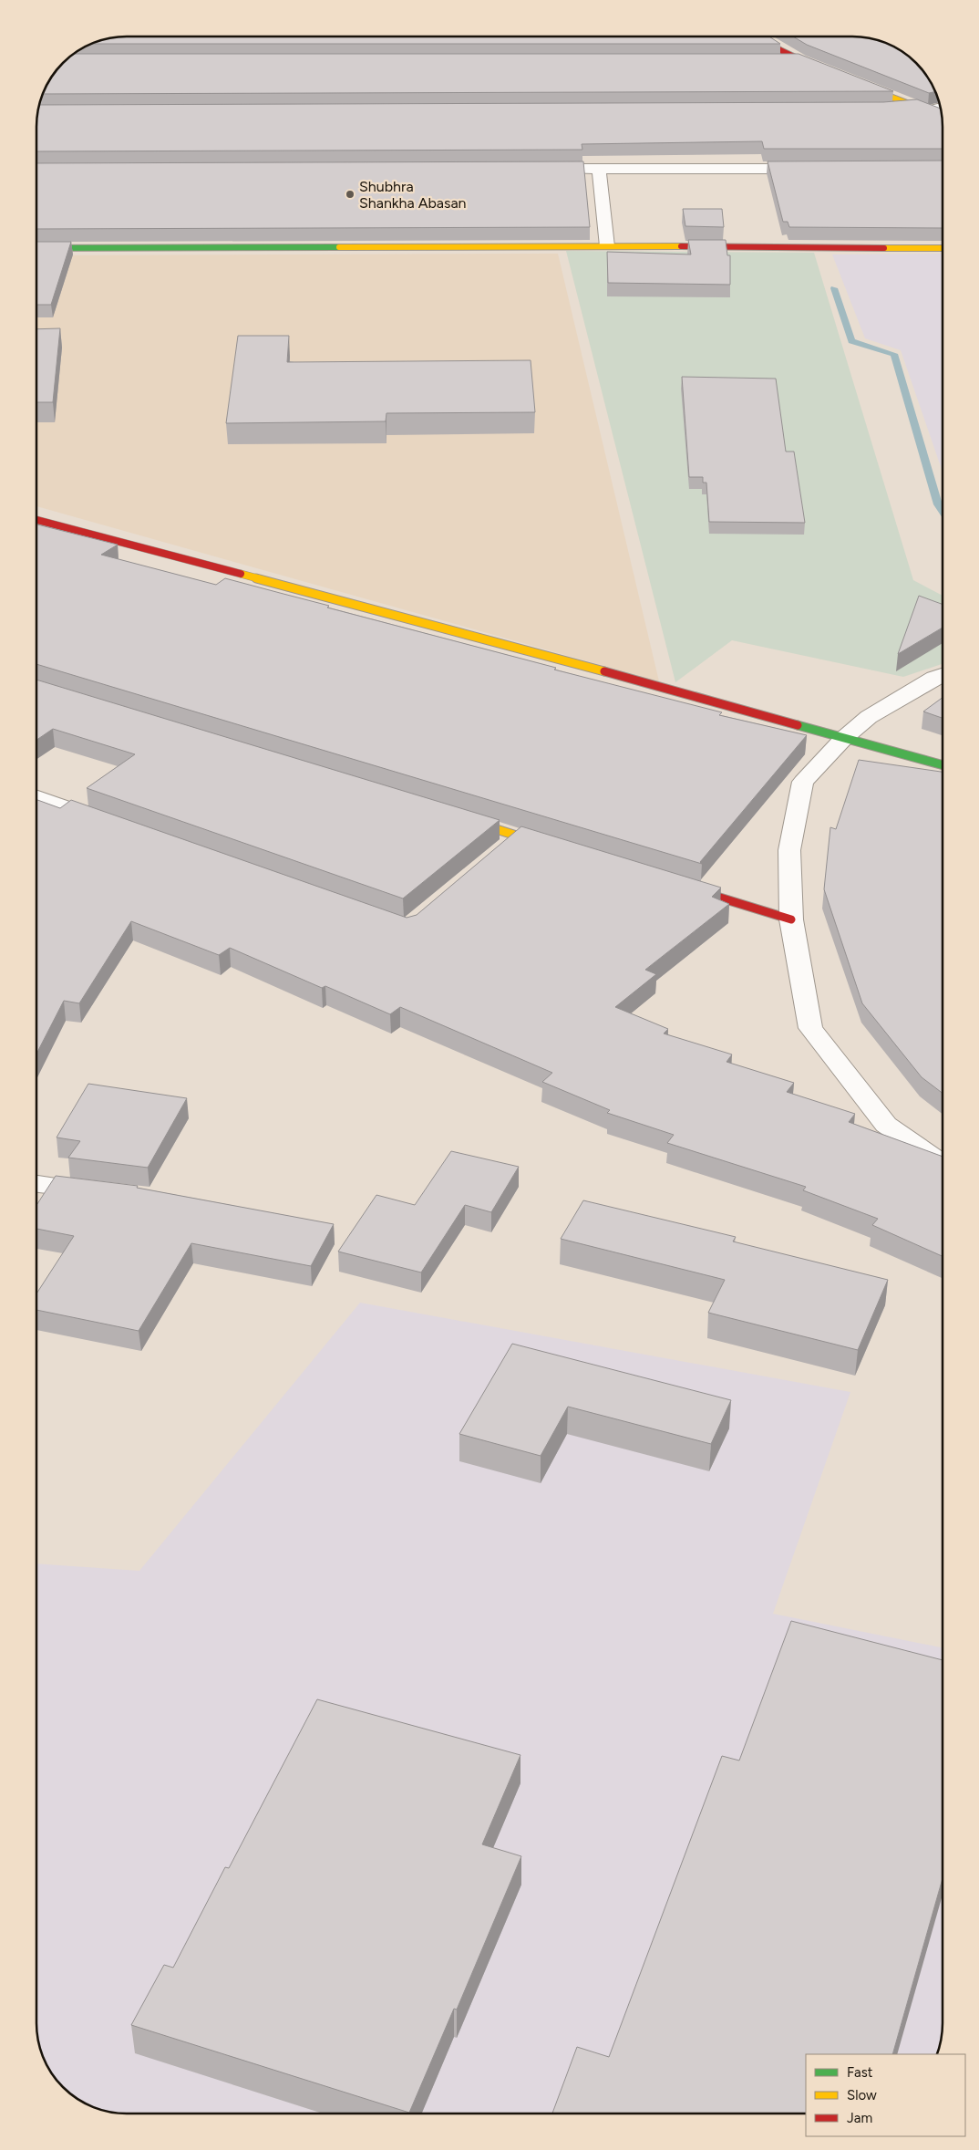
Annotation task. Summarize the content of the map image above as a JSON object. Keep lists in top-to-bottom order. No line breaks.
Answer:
{"places":["Shubhra Shankha Abasan"],"legend":["Fast","Slow","Jam"]}
